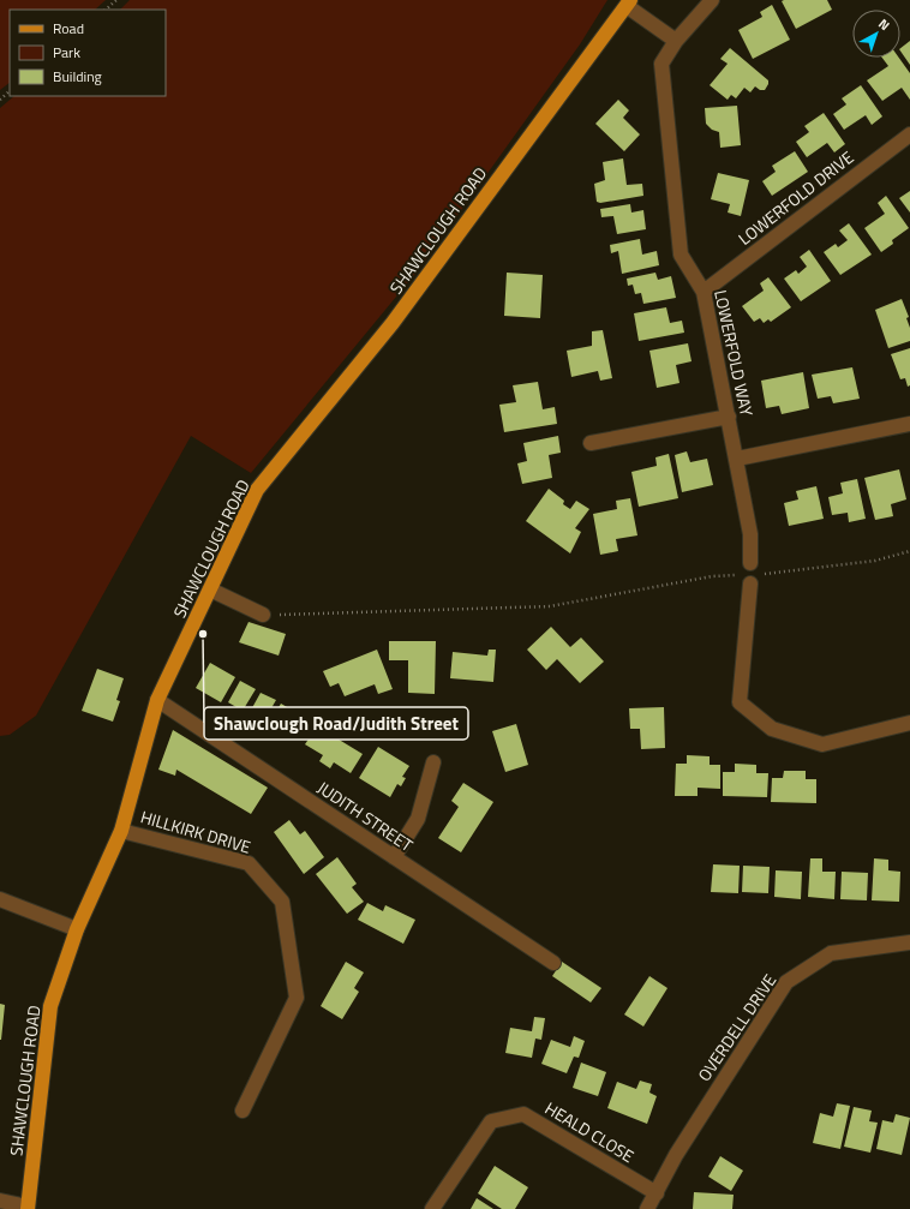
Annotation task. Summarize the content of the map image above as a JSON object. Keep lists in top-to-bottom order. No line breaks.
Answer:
{"streets":{"main road":["SHAWCLOUGH ROAD"],"street":["LOWERFOLD DRIVE","LOWERFOLD WAY","JUDITH STREET","HILLKIRK DRIVE","OVERDELL DRIVE","HEALD CLOSE"]},"crossings":[["LOWERFOLD DRIVE","LOWERFOLD WAY"],["SHAWCLOUGH ROAD","JUDITH STREET"],["SHAWCLOUGH ROAD","HILLKIRK DRIVE"],["OVERDELL DRIVE","HEALD CLOSE"]],"places":["Shawclough Road/Judith Street"],"legend":["Road","Park","Building"],"north":"top right"}
